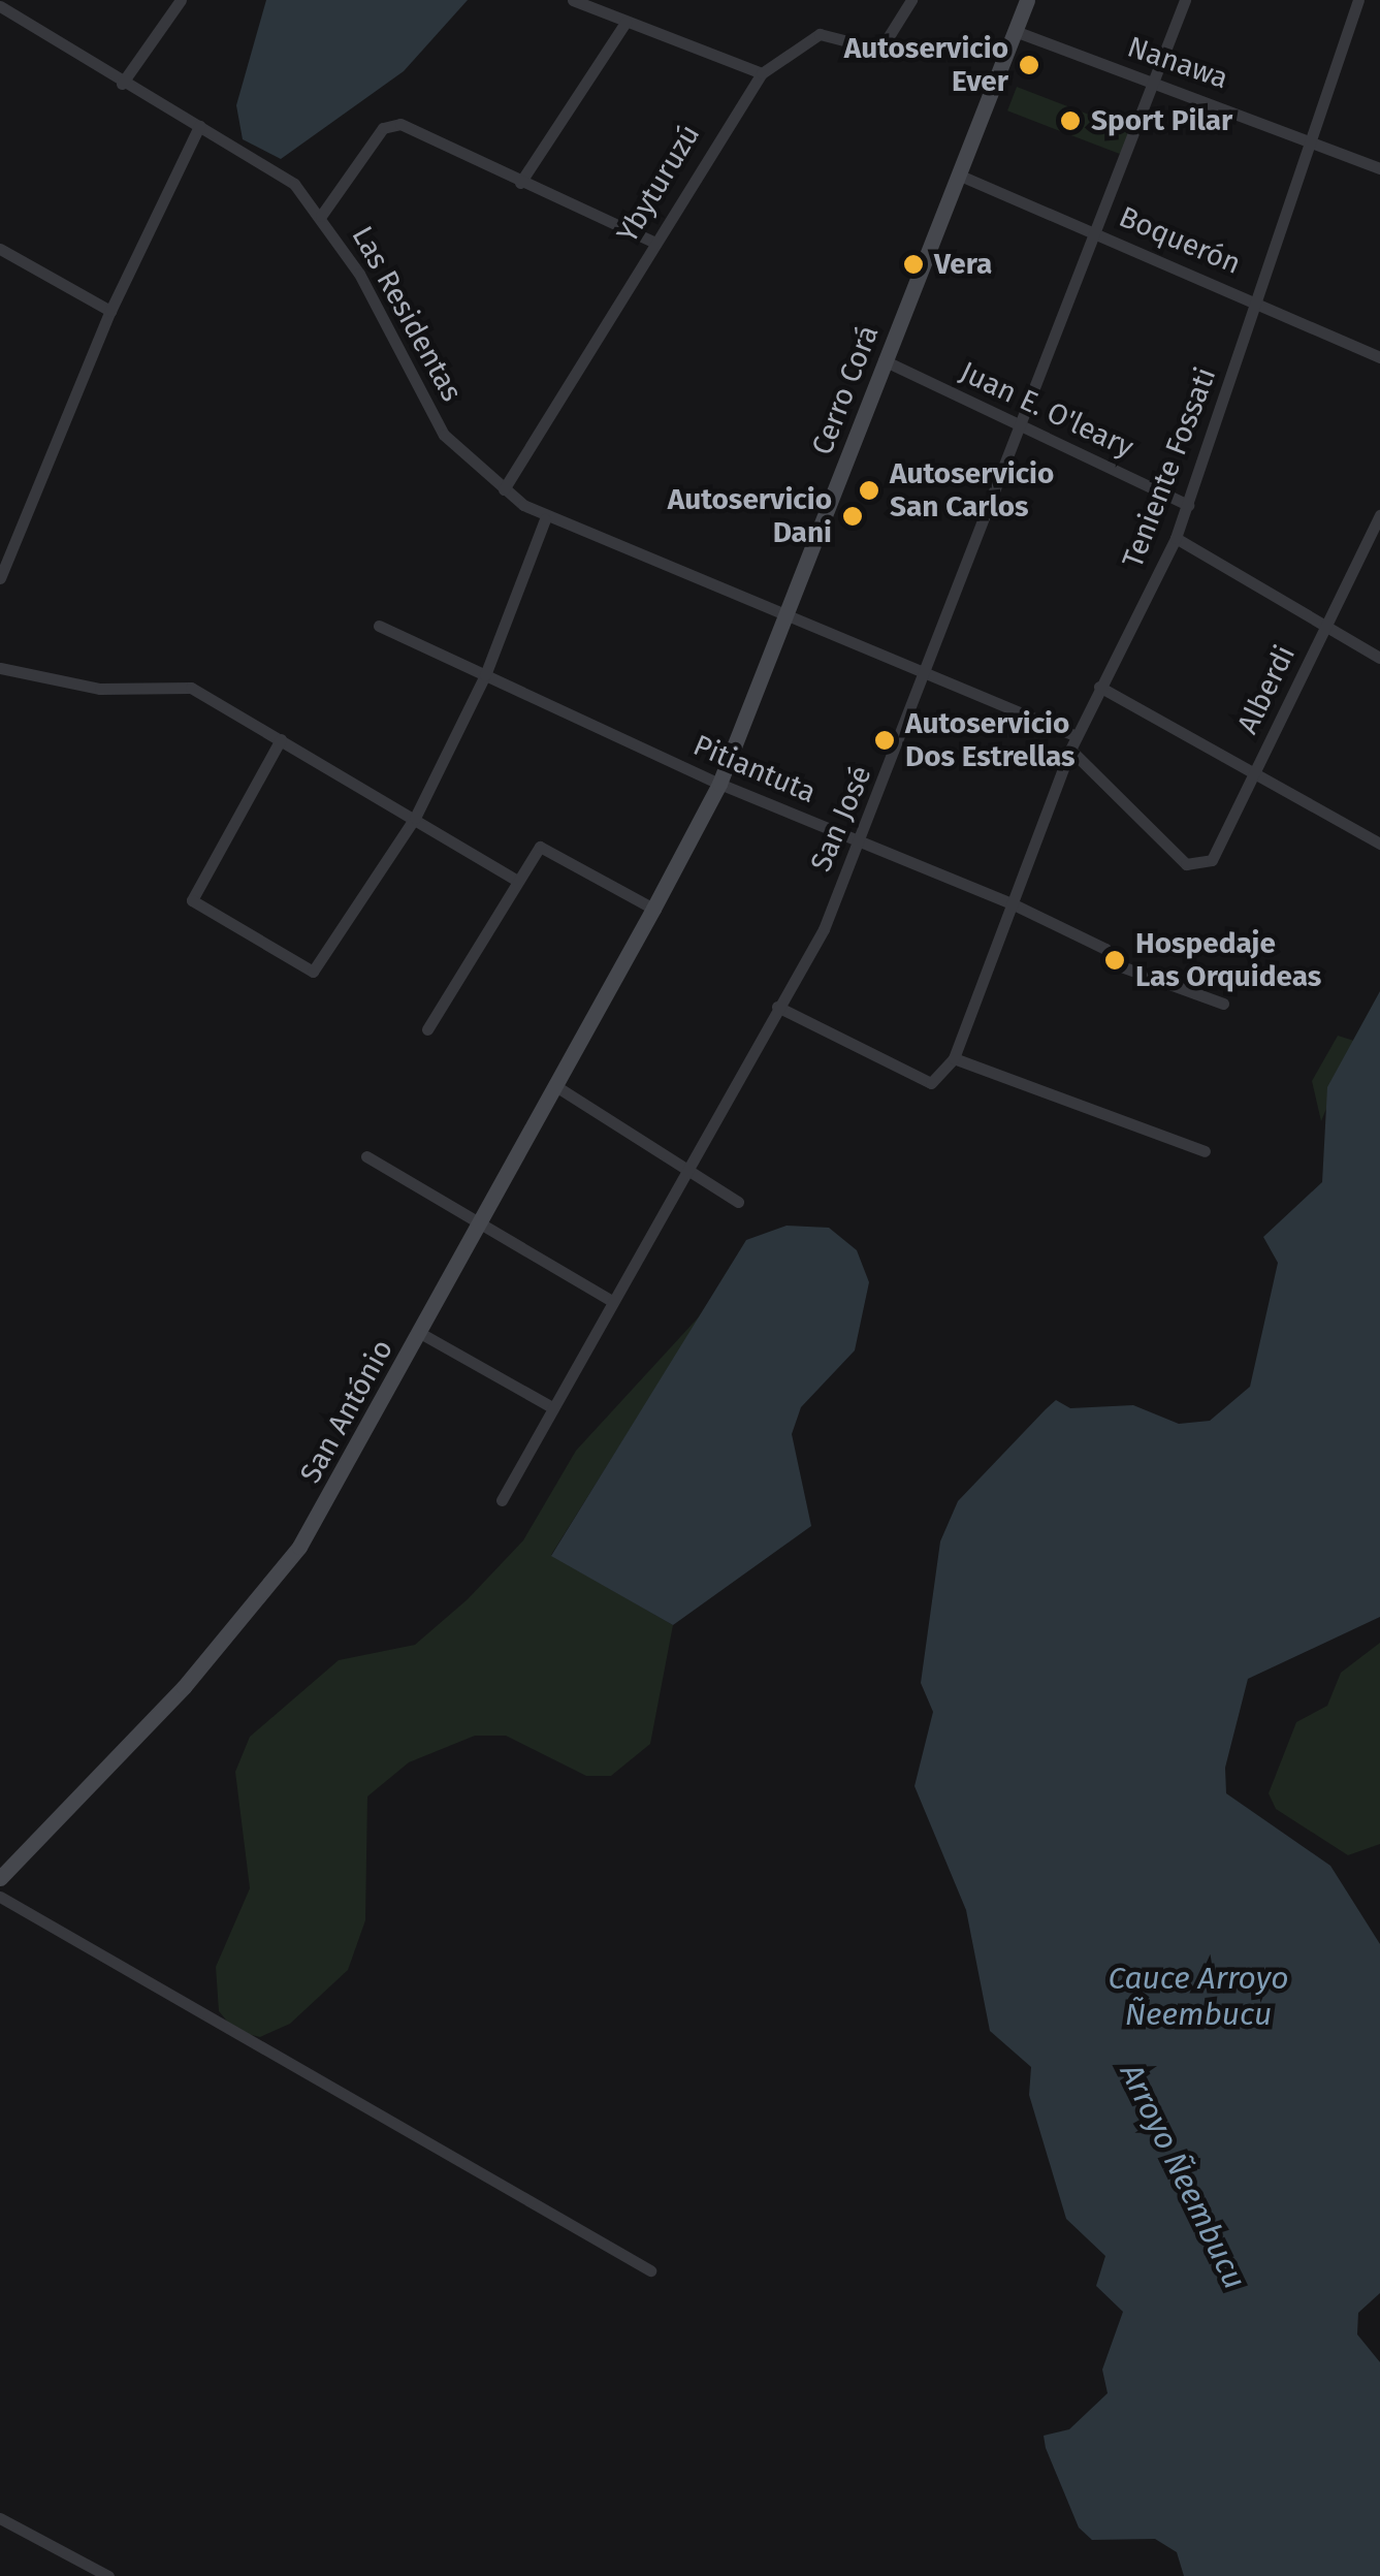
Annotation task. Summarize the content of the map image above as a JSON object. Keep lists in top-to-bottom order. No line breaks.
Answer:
{"streets":{"street":["Nanawa","Ybyturuzú","Boquerón","Las Residentas","Cerro Corá","Juan E. O'leary","Teniente Fossati","Alberdi","Pitiantuta","San José","San António"]},"crossings":[["Nanawa","Cerro Corá"],["Nanawa","Teniente Fossati"],["Nanawa","San José"],["Ybyturuzú","Las Residentas"],["Boquerón","Cerro Corá"],["Boquerón","Teniente Fossati"],["Boquerón","San José"],["Las Residentas","Cerro Corá"],["Las Residentas","Teniente Fossati"],["Las Residentas","Alberdi"],["Las Residentas","San José"],["Cerro Corá","Juan E. O'leary"],["Cerro Corá","Pitiantuta"],["Cerro Corá","San António"],["Juan E. O'leary","Teniente Fossati"],["Juan E. O'leary","San José"],["Teniente Fossati","Alberdi"],["Teniente Fossati","Pitiantuta"],["Pitiantuta","San José"]],"water":["Cauce Arroyo Ñeembucu","Arroyo Ñeembucu"],"places":["Autoservicio Ever","Sport Pilar","Vera","Autoservicio San Carlos","Autoservicio Dani","Autoservicio Dos Estrellas","Hospedaje Las Orquideas"]}
